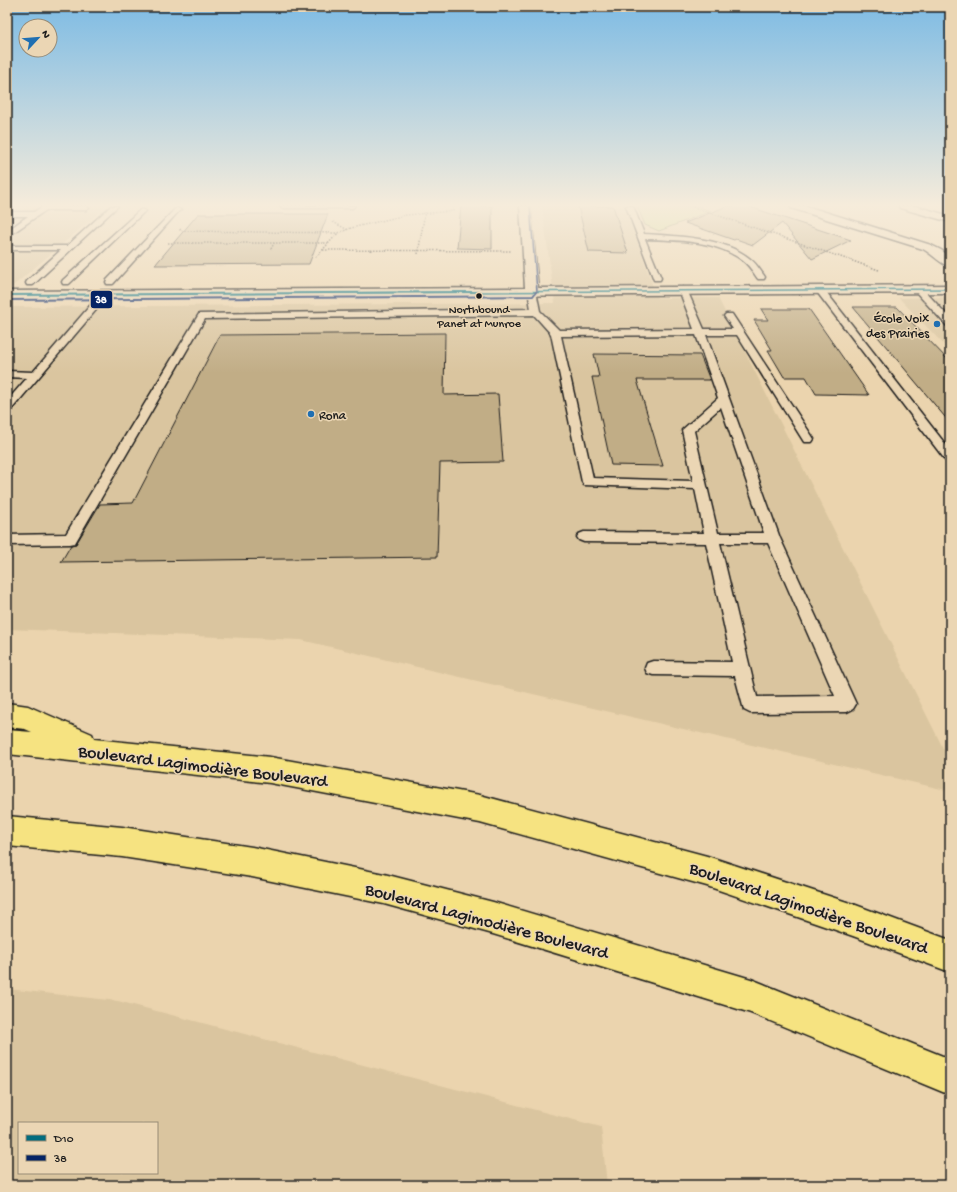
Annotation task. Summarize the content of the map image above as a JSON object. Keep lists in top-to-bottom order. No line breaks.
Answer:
{"streets":{"main road":["Boulevard Lagimodière Boulevard"]},"places":["Northbound Panet at Munroe","École Voix des Prairies","Rona"],"lines":["transit line 38","transit line D10"],"legend":["D10","38"],"north":"top right"}
